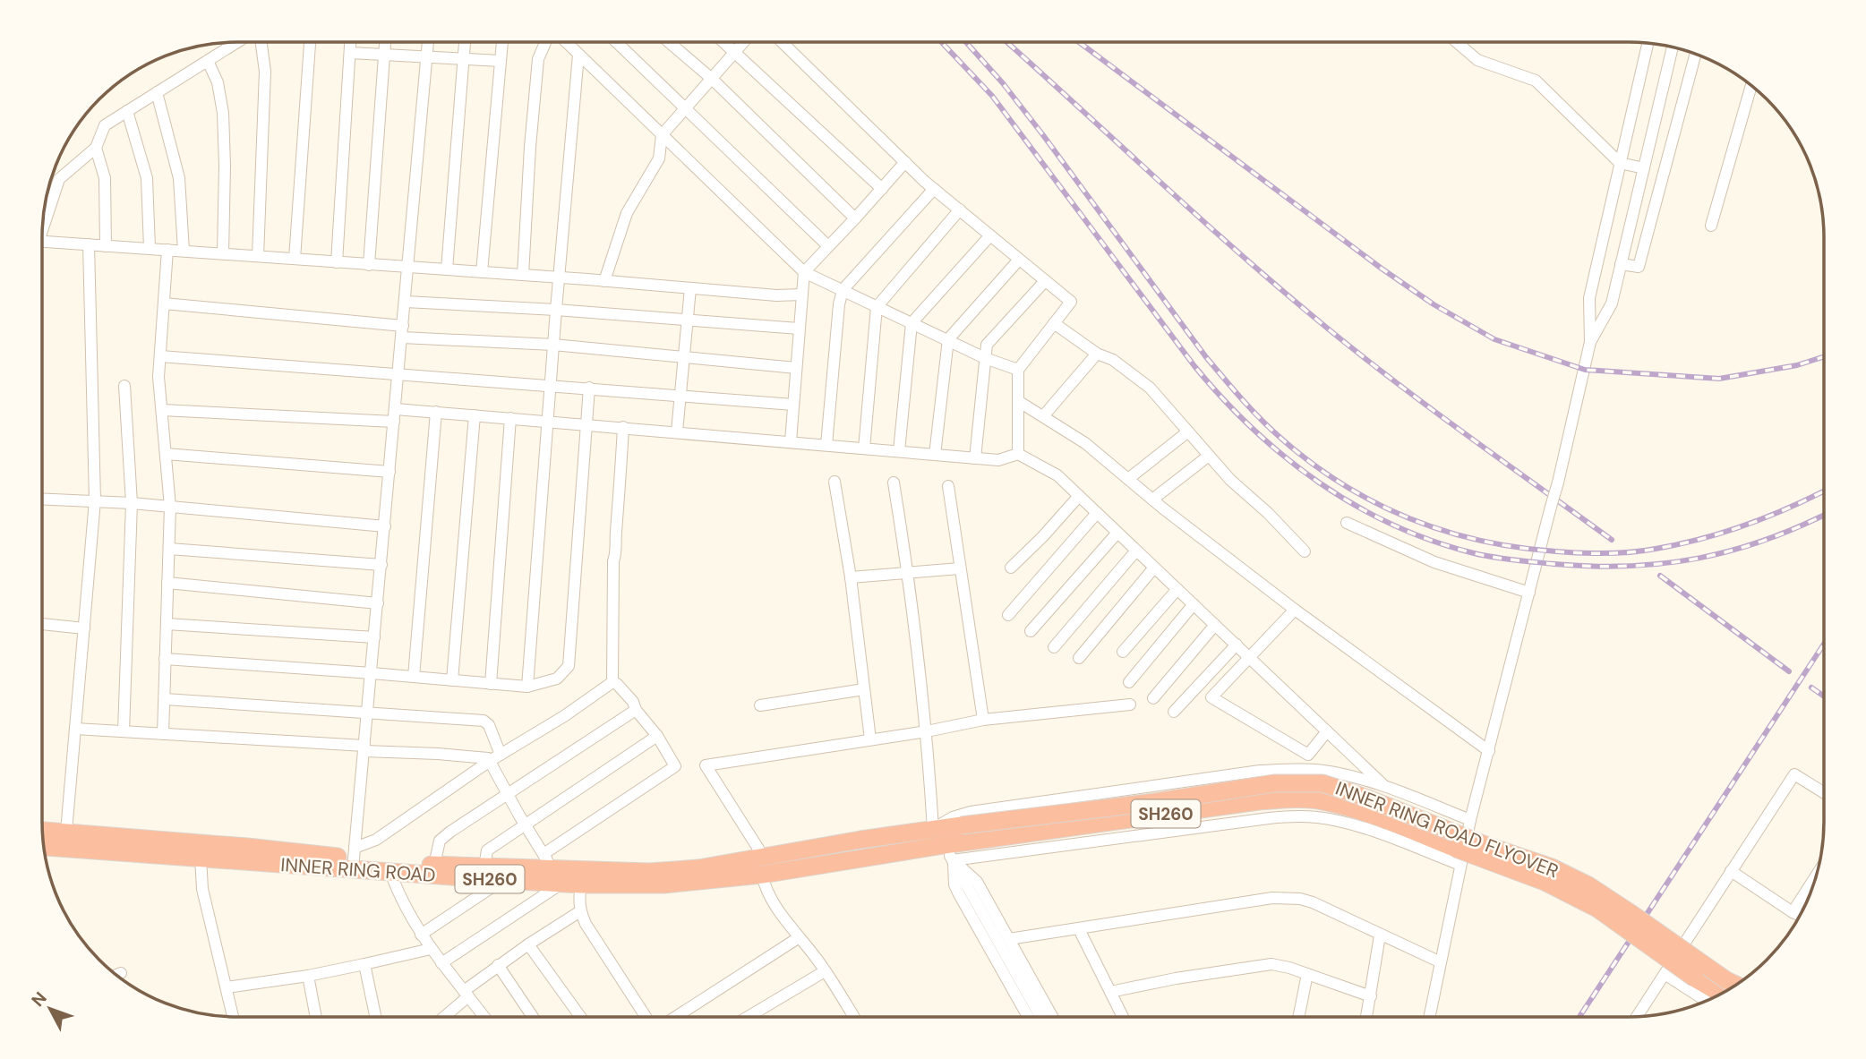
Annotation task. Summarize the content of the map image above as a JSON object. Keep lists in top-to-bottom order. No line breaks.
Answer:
{"streets":{"highway":["SH260","INNER RING ROAD FLYOVER","INNER RING ROAD"]},"crossings":[["INNER RING ROAD FLYOVER","INNER RING ROAD"]],"north":"top left"}
